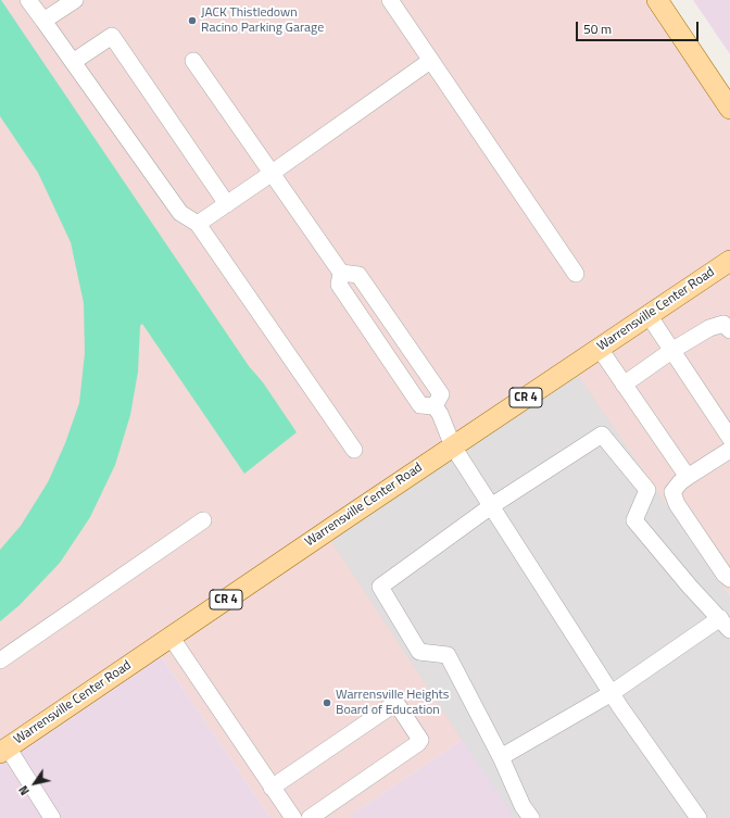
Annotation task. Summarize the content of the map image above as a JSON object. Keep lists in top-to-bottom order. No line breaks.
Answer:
{"streets":{"main road":["Warrensville Center Road","CR 4"]},"places":["JACK Thistledown Racino Parking Garage","Warrensville Heights Board of Education"],"scale_bar":"50 m","north":"bottom left"}
